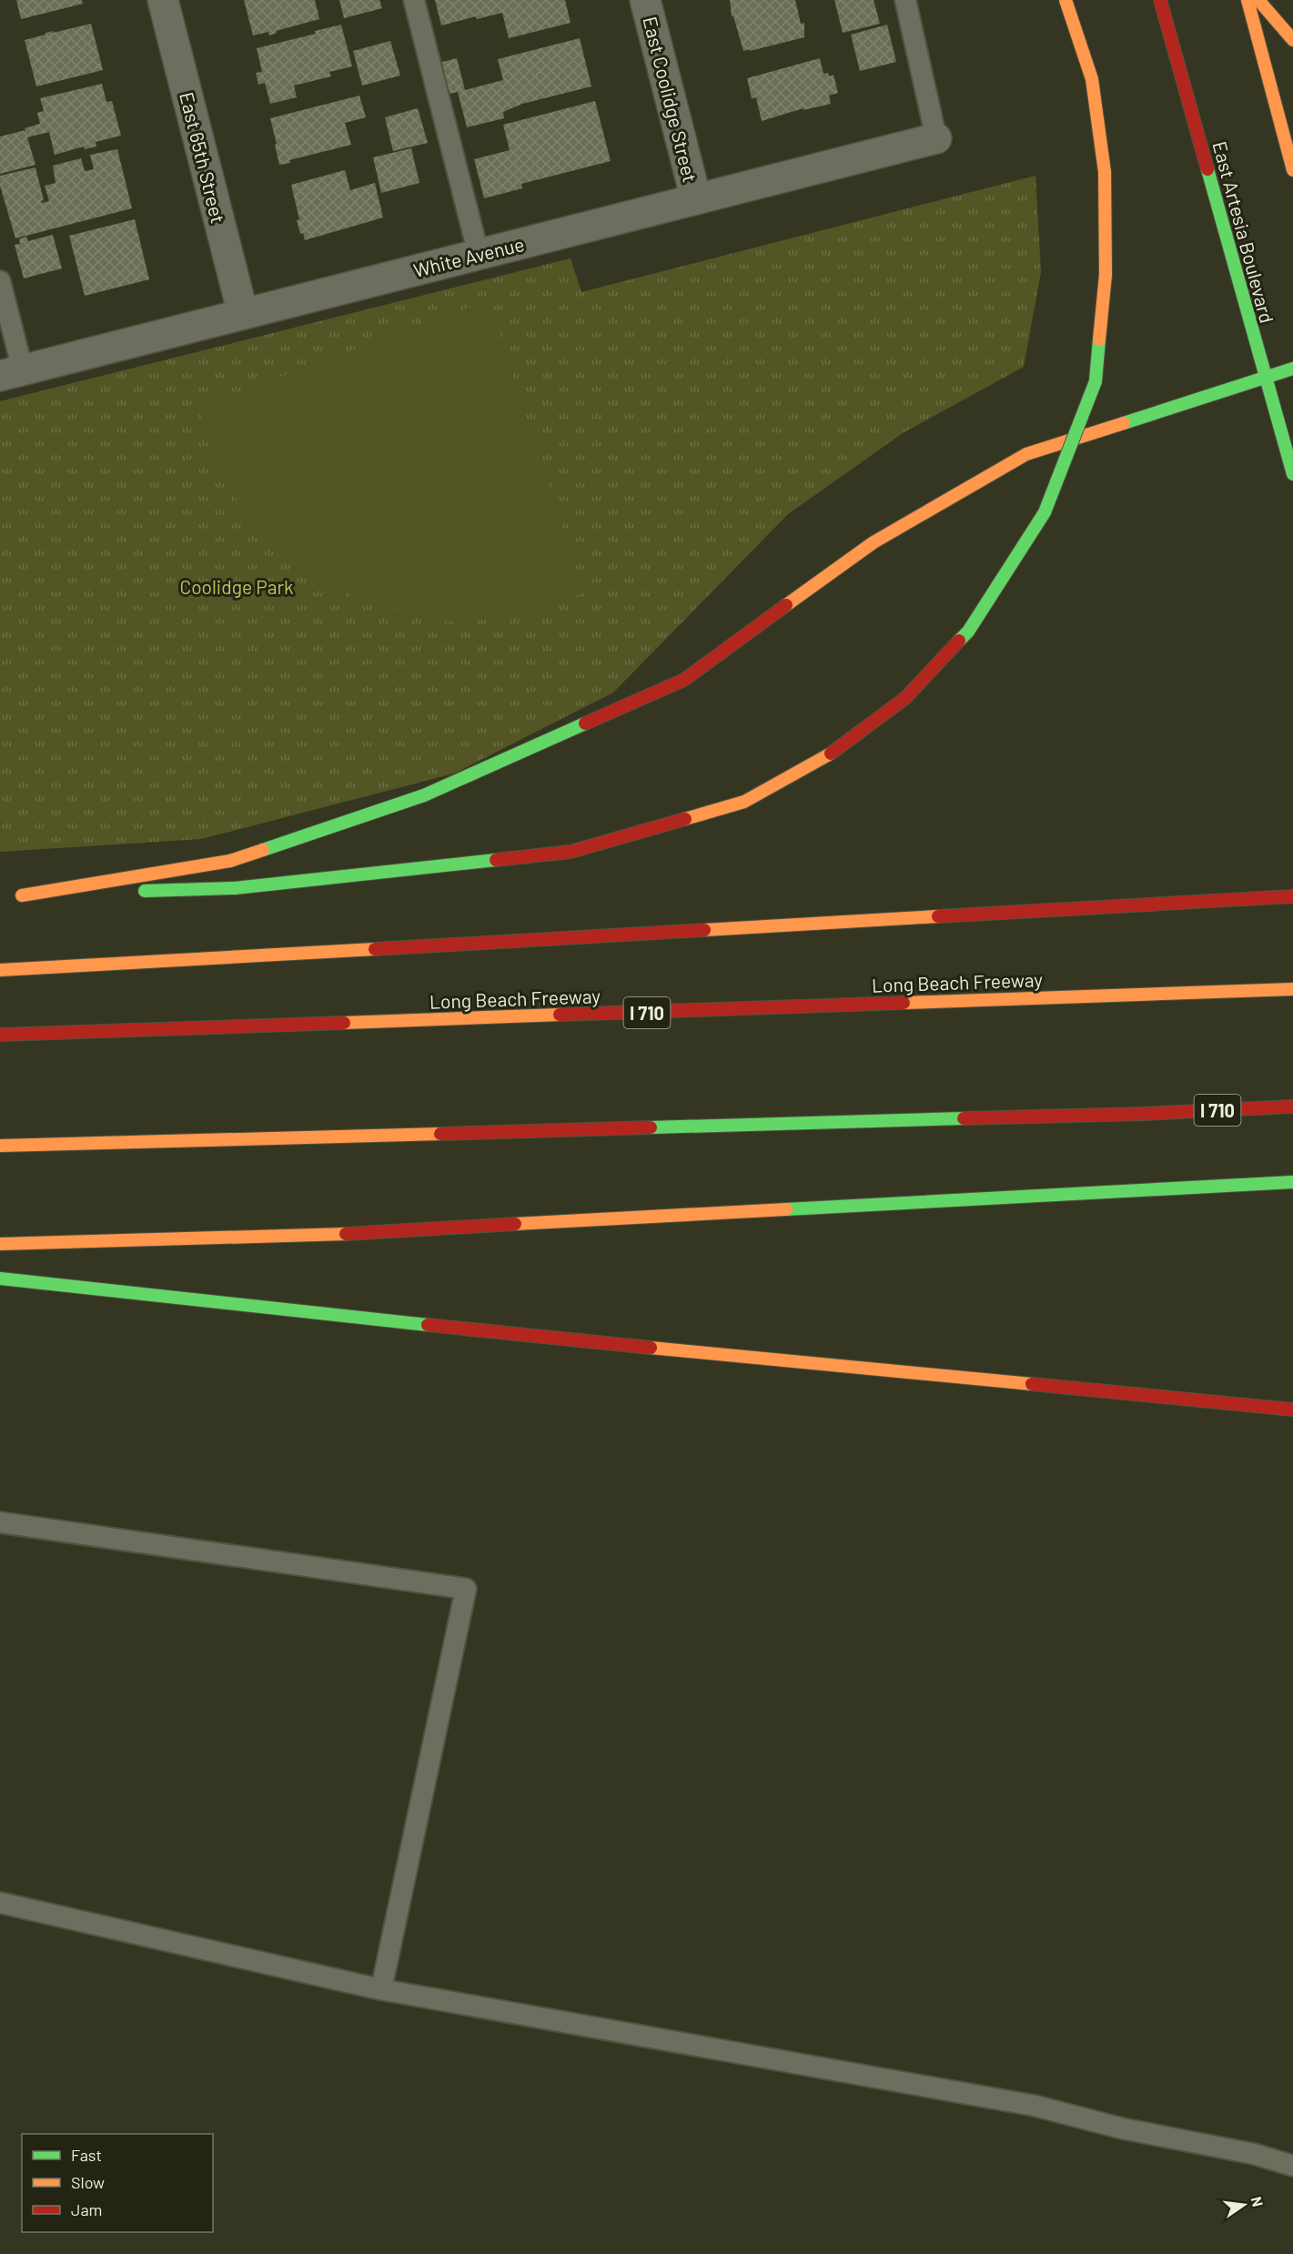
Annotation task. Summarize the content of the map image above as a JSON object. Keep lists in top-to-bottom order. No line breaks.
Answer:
{"streets":{"main road":["East Artesia Boulevard","Long Beach Freeway","I 710"],"street":["East Coolidge Street","East 65th Street","White Avenue"]},"crossings":[["East Coolidge Street","White Avenue"],["East 65th Street","White Avenue"]],"parks":["Coolidge Park"],"legend":["Fast","Slow","Jam"],"north":"right"}
